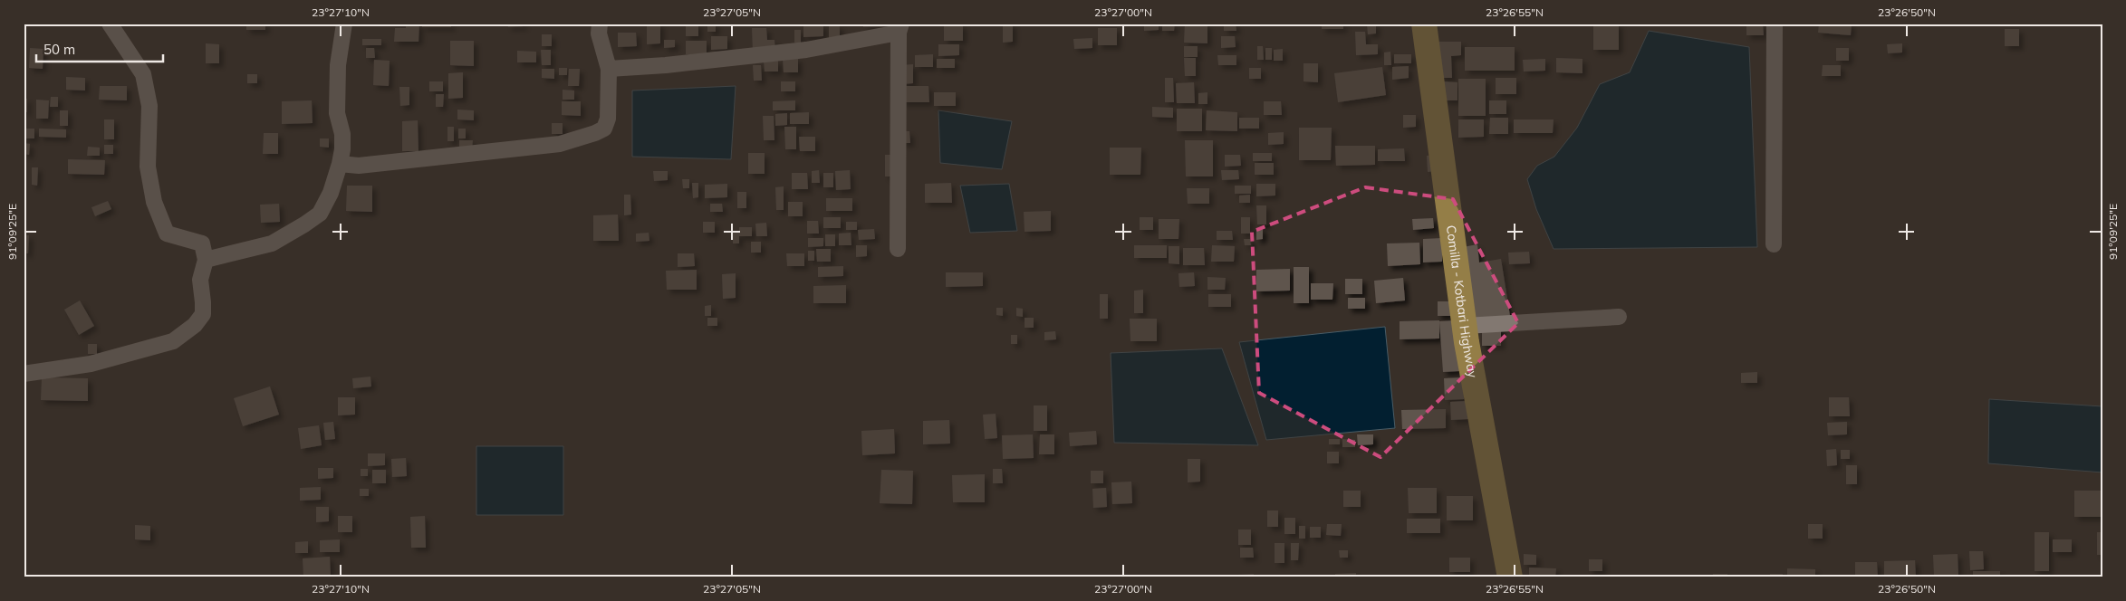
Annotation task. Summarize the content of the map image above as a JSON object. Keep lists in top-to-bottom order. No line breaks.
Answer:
{"streets":{"main road":["Comilla - Kotbari Highway"]},"scale_bar":"50 m","coordinates":["23°27'10\"N","23°27'05\"N","23°27'00\"N","23°26'55\"N","23°26'50\"N","91°09'25\"E"]}
